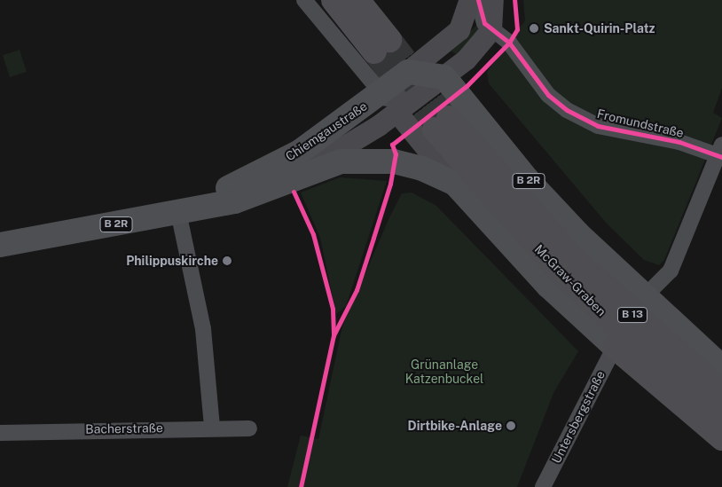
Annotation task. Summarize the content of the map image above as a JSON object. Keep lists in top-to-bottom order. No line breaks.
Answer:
{"streets":{"highway":["B 2R","McGraw-Graben","B 13"],"main road":["Chiemgaustraße"],"street":["Fromundstraße","Untersbergstraße","Bacherstraße"]},"crossings":[["Chiemgaustraße","B 2R"],["B 2R","Untersbergstraße"]],"parks":["Grünanlage Katzenbuckel"],"places":["Sankt-Quirin-Platz","Philippuskirche","Dirtbike-Anlage"]}
